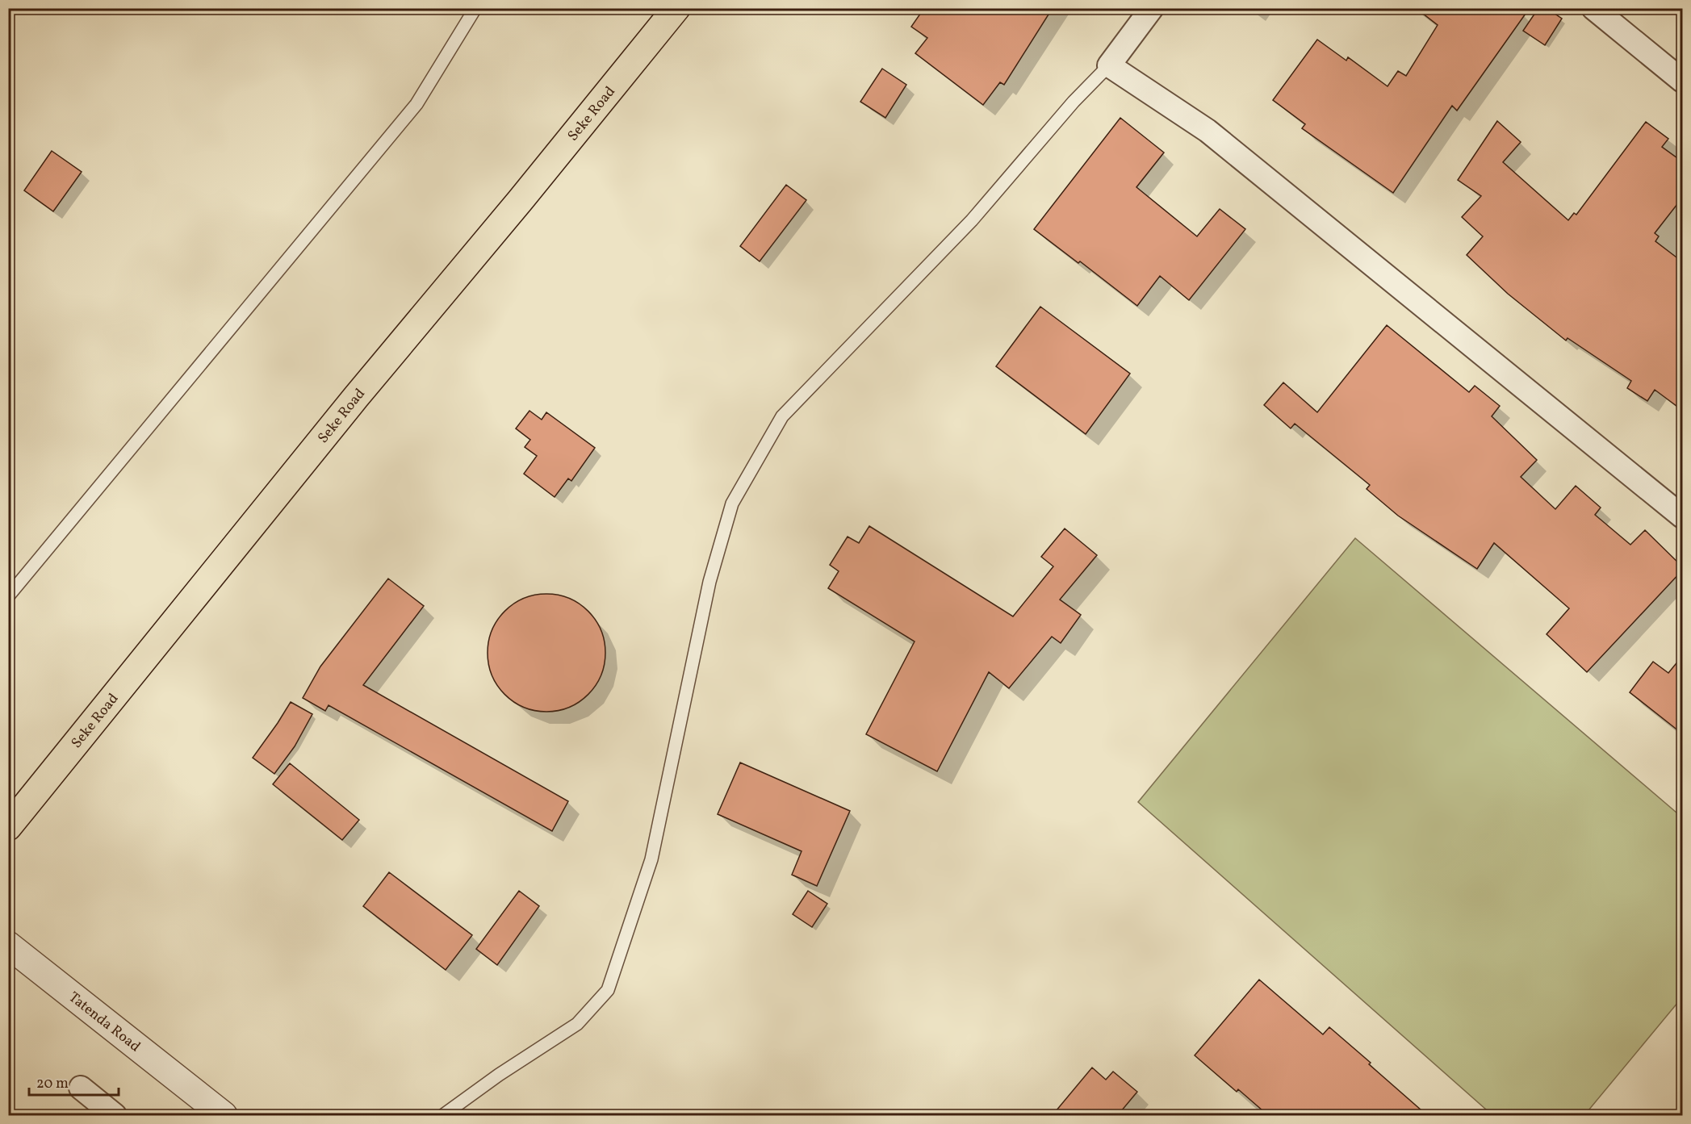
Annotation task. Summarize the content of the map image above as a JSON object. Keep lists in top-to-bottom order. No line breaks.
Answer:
{"streets":{"main road":["Seke Road"],"street":["Tatenda Road"]},"scale_bar":"20 m"}
